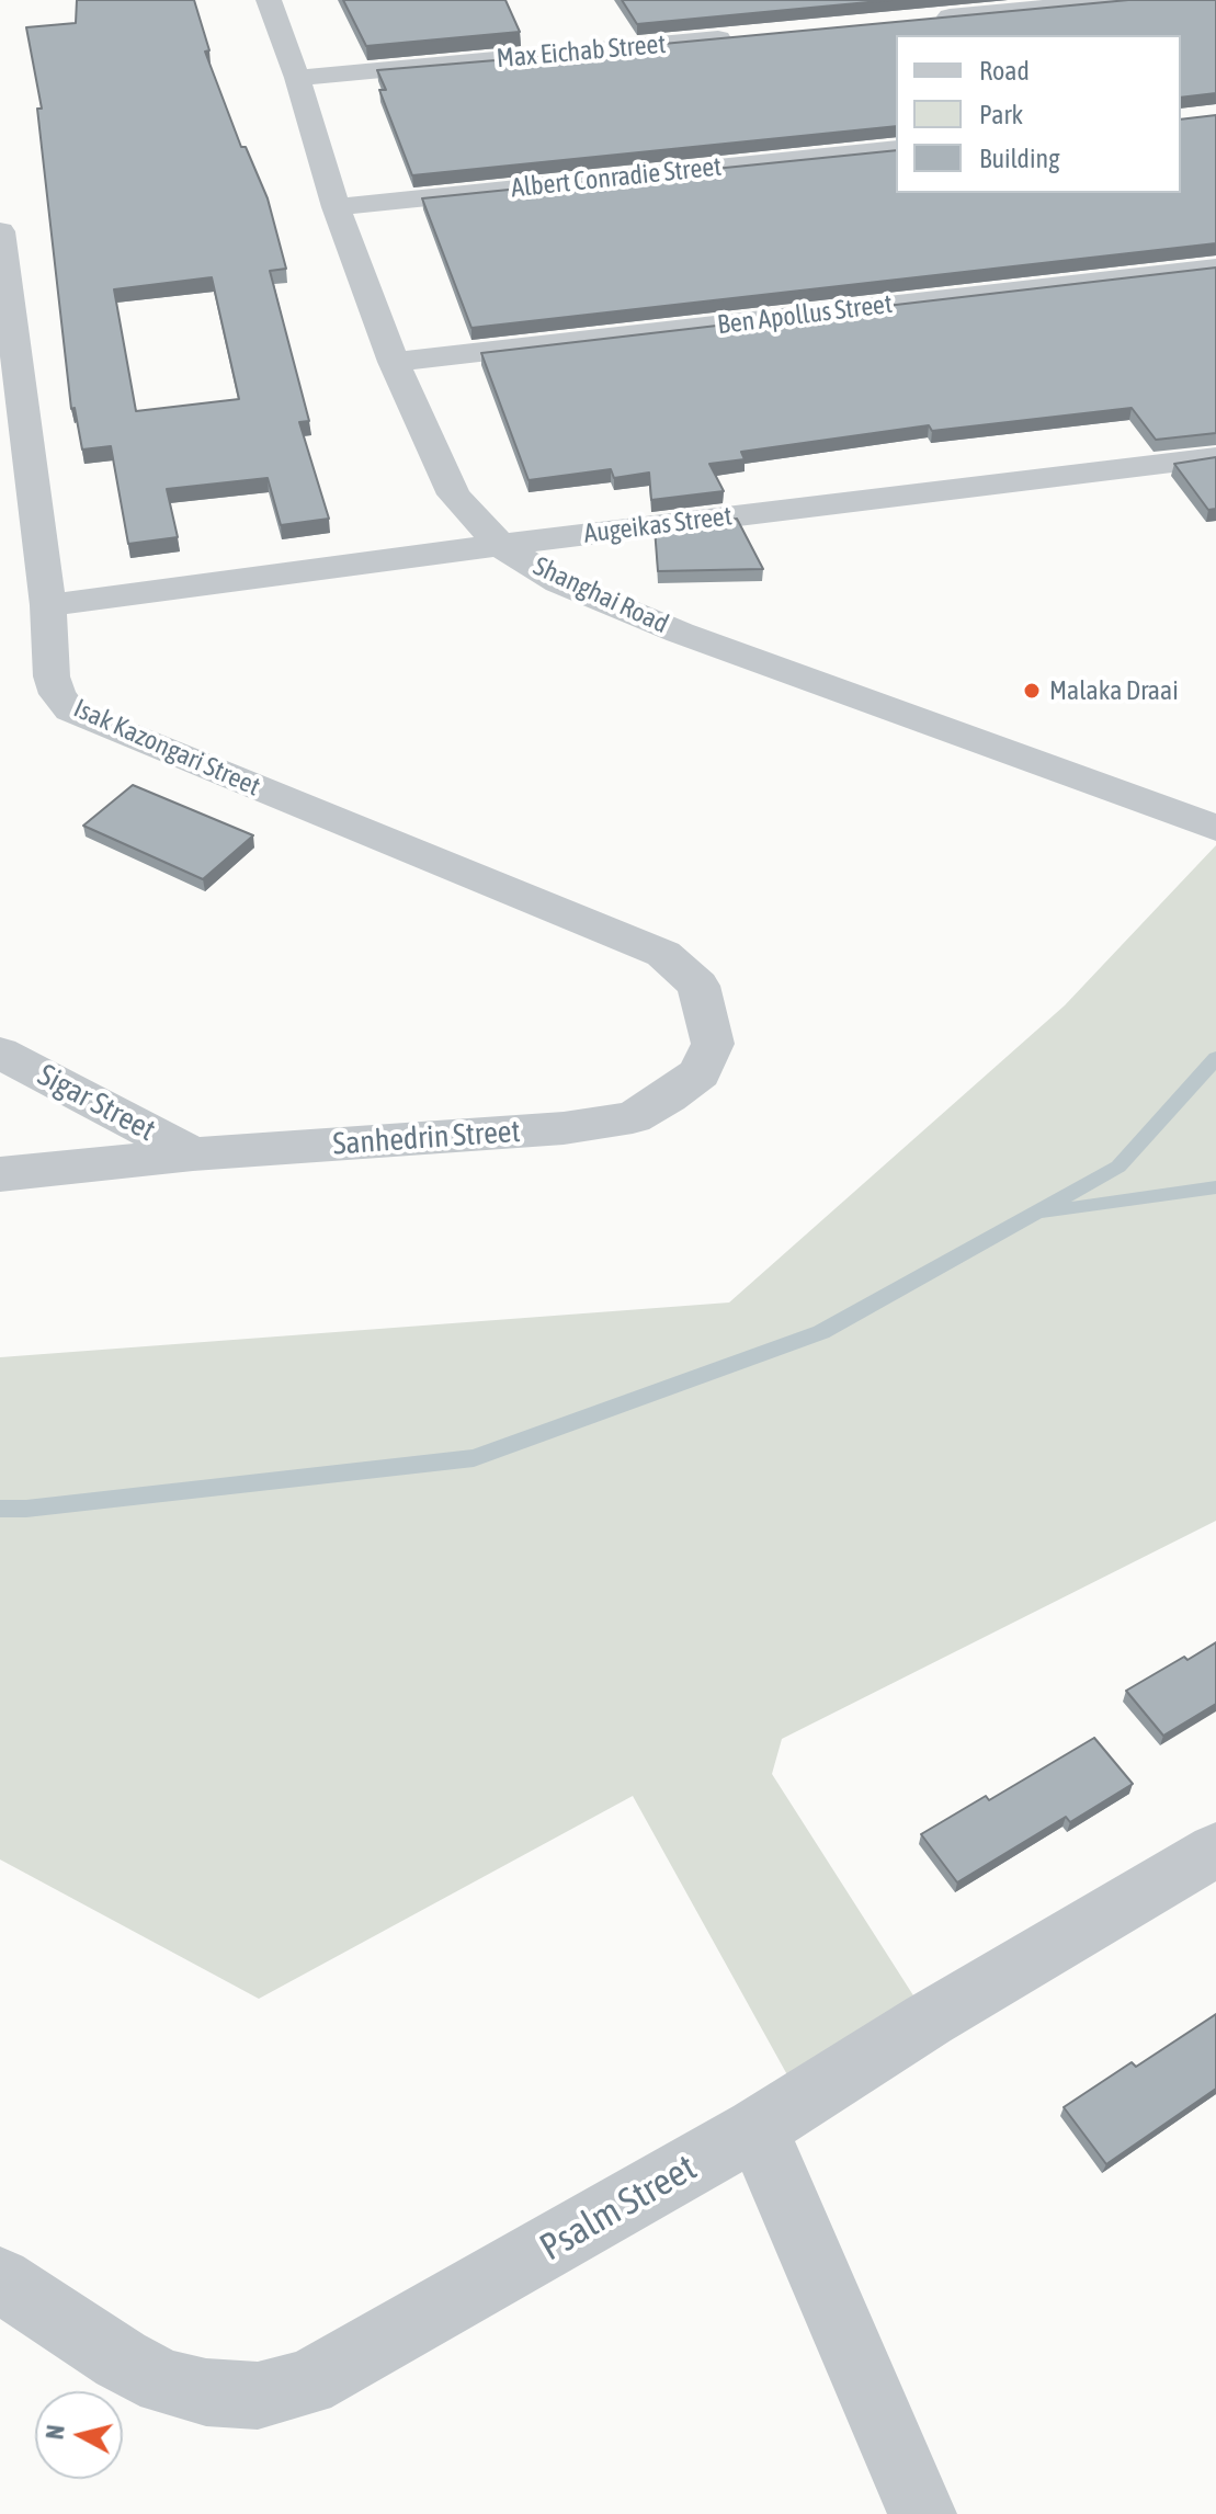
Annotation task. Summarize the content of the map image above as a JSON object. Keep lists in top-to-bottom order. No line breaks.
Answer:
{"streets":{"street":["Max Eichab Street","Albert Conradie Street","Ben Apollus Street","Augeikas Street","Shanghai Road","Isak Kazongari Street","Sigar Street","Sanhedrin Street","Psalm Street"]},"crossings":[["Max Eichab Street","Shanghai Road"],["Albert Conradie Street","Shanghai Road"],["Ben Apollus Street","Shanghai Road"],["Augeikas Street","Shanghai Road"],["Augeikas Street","Isak Kazongari Street"],["Isak Kazongari Street","Sanhedrin Street"],["Sigar Street","Sanhedrin Street"]],"places":["Malaka Draai"],"legend":["Road","Park","Building"],"north":"left"}
